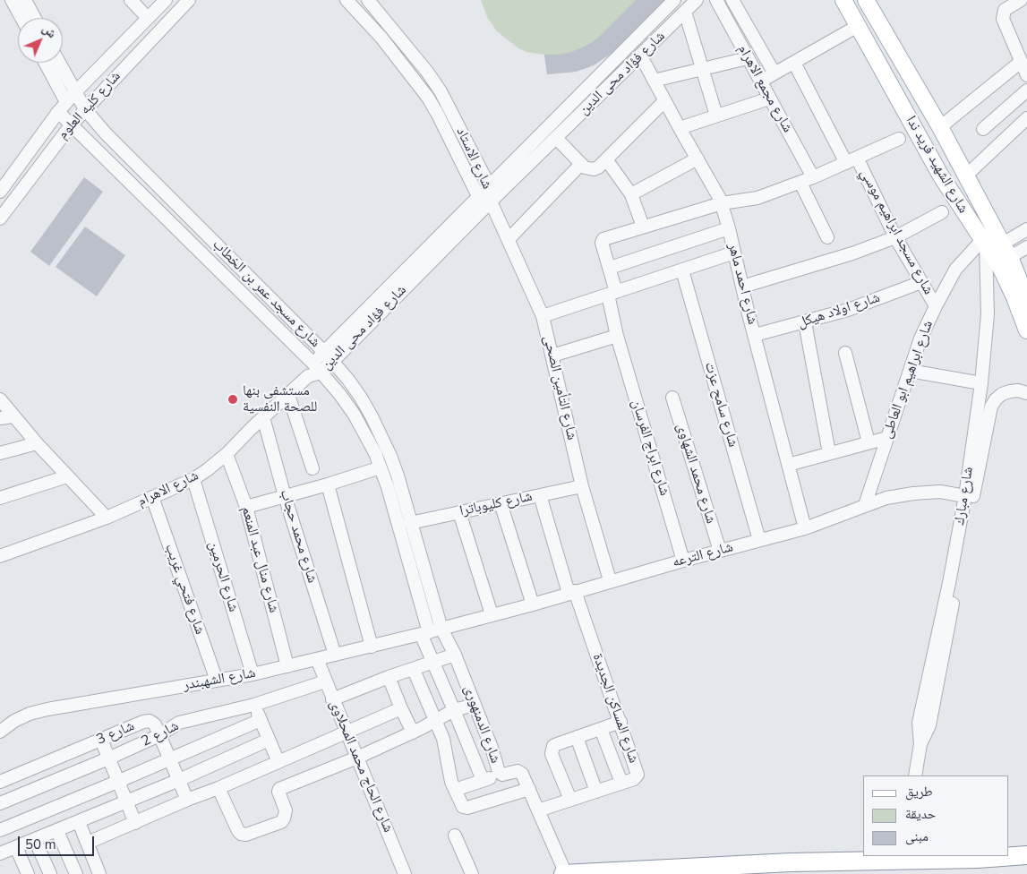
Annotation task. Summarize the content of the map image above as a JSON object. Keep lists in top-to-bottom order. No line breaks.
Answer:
{"streets":{"main road":["شارع الشهيد فريد ندا"],"street":["شارع فؤاد محى الدين","شارع مجمع الاهرام","شارع كليه العلوم","شارع الاستاد","شارع مسجد ابراهيم موسي","شارع احمد ماهر","شارع مسجد عمر بن الخطاب","شارع اولاد هيكل","شارع ابراهيم ابو العاطى","شارع التأمين الصحى","شارع سامح عزت","شارع ابراج الفرسان","شارع محمد الشهاوى","شارع الاهرام","شارع مبارك","شارع كليوباترا","شارع محمد حجاب","شارع الترعه","شارع منال عبد المنعم","شارع الحرمين","شارع فتحي غريب","شارع الشهبندر","شارع المساكن الجديدة","شارع الدمنهورى","شارع 3","شارع 2","شارع الحاج محمد المحلاوى"]},"crossings":[["شارع فؤاد محى الدين","شارع الاستاد"],["شارع فؤاد محى الدين","شارع احمد ماهر"],["شارع فؤاد محى الدين","شارع مسجد عمر بن الخطاب"],["شارع فؤاد محى الدين","شارع التأمين الصحى"],["شارع فؤاد محى الدين","شارع الاهرام"],["شارع كليه العلوم","شارع مسجد عمر بن الخطاب"],["شارع الاستاد","شارع التأمين الصحى"],["شارع الشهيد فريد ندا","شارع ابراهيم ابو العاطى"],["شارع الشهيد فريد ندا","شارع مبارك"],["شارع مسجد ابراهيم موسي","شارع اولاد هيكل"],["شارع مسجد ابراهيم موسي","شارع ابراهيم ابو العاطى"],["شارع احمد ماهر","شارع اولاد هيكل"],["شارع احمد ماهر","شارع الترعه"],["شارع مسجد عمر بن الخطاب","شارع كليوباترا"],["شارع مسجد عمر بن الخطاب","شارع الترعه"],["شارع مسجد عمر بن الخطاب","شارع الشهبندر"],["شارع مسجد عمر بن الخطاب","شارع الدمنهورى"],["شارع ابراهيم ابو العاطى","شارع مبارك"],["شارع ابراهيم ابو العاطى","شارع الترعه"],["شارع التأمين الصحى","شارع كليوباترا"],["شارع التأمين الصحى","شارع الترعه"],["شارع سامح عزت","شارع الترعه"],["شارع ابراج الفرسان","شارع الترعه"],["شارع محمد الشهاوى","شارع الترعه"],["شارع الاهرام","شارع محمد حجاب"],["شارع الاهرام","شارع منال عبد المنعم"],["شارع الاهرام","شارع الحرمين"],["شارع الاهرام","شارع فتحي غريب"],["شارع مبارك","شارع الترعه"],["شارع كليوباترا","شارع المساكن الجديدة"],["شارع محمد حجاب","شارع الشهبندر"],["شارع الترعه","شارع الشهبندر"],["شارع الترعه","شارع المساكن الجديدة"],["شارع الترعه","شارع الدمنهورى"],["شارع منال عبد المنعم","شارع الشهبندر"],["شارع الحرمين","شارع الشهبندر"],["شارع فتحي غريب","شارع الشهبندر"],["شارع الشهبندر","شارع الدمنهورى"],["شارع الشهبندر","شارع الحاج محمد المحلاوى"],["شارع المساكن الجديدة","شارع الدمنهورى"],["شارع 3","شارع 2"],["شارع 2","شارع الحاج محمد المحلاوى"]],"places":["مستشفى بنها للصحة النفسية"],"legend":["طريق","حديقة","مبنى"],"scale_bar":"50 m","north":"top right"}
